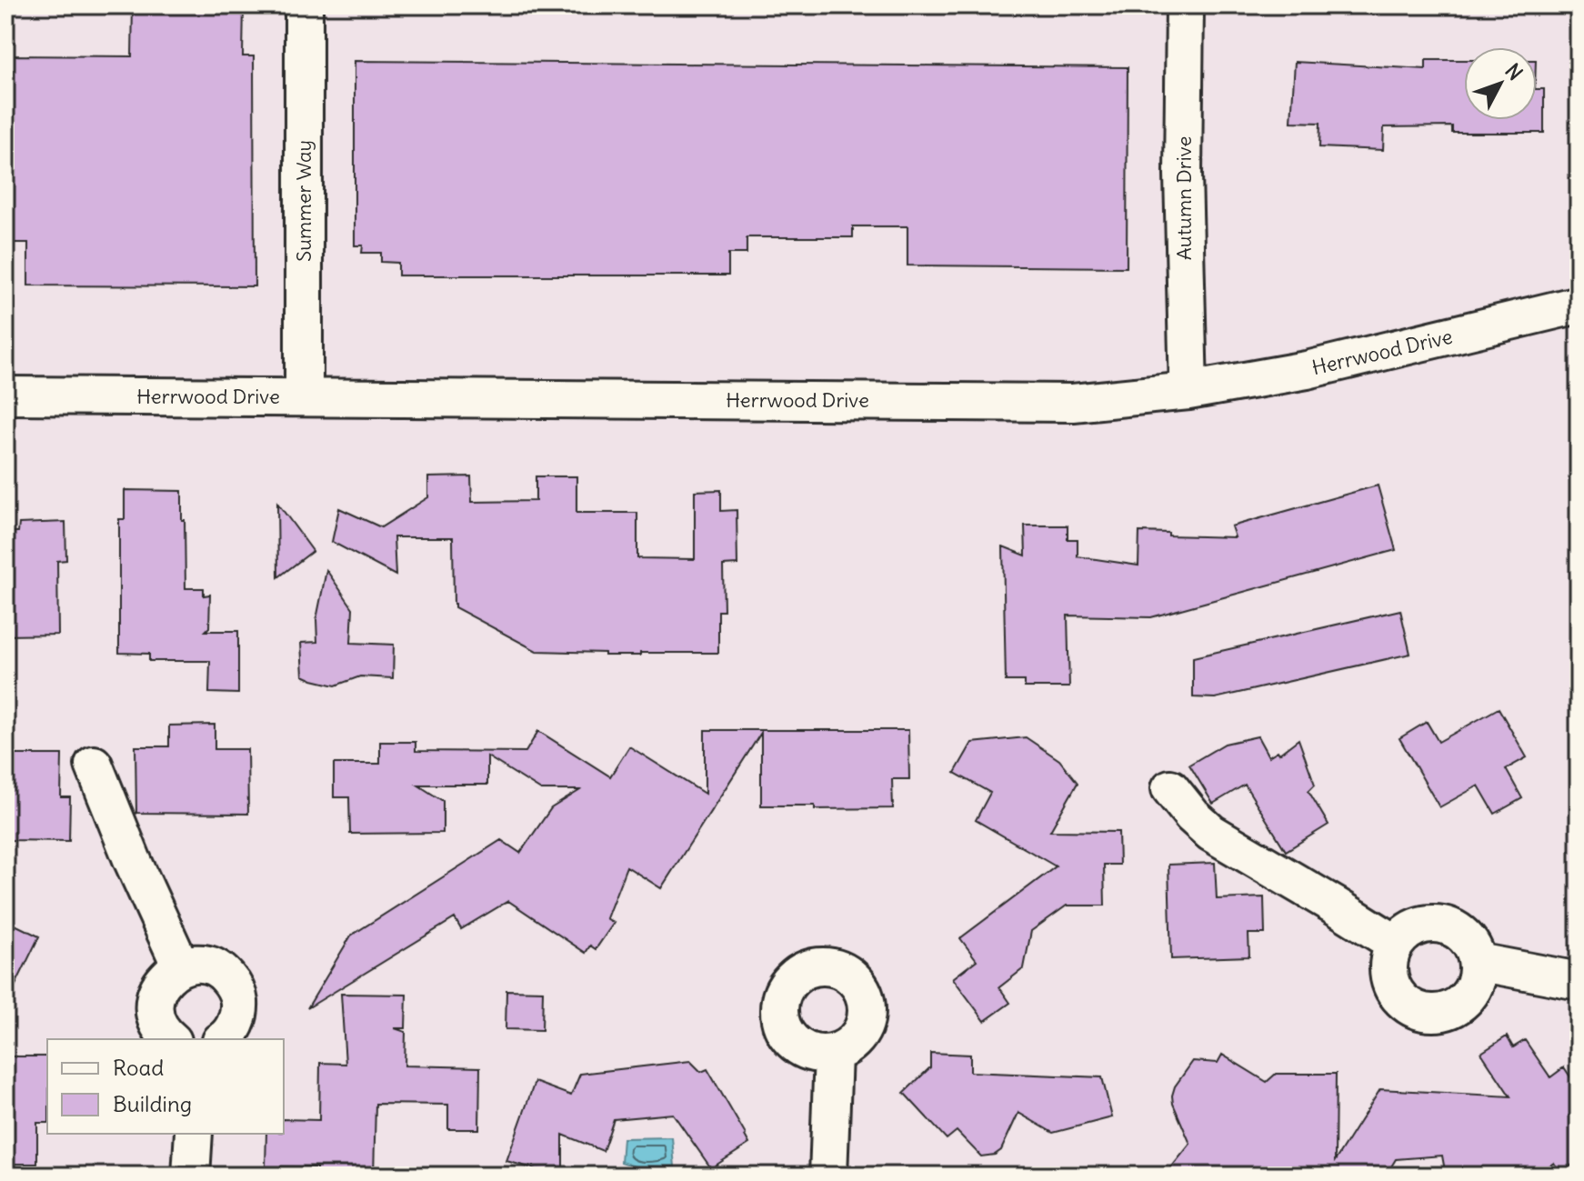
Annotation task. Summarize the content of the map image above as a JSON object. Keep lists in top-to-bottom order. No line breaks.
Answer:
{"streets":{"street":["Autumn Drive","Summer Way","Herrwood Drive"]},"crossings":[["Autumn Drive","Herrwood Drive"],["Summer Way","Herrwood Drive"]],"legend":["Road","Building"],"north":"top right"}
